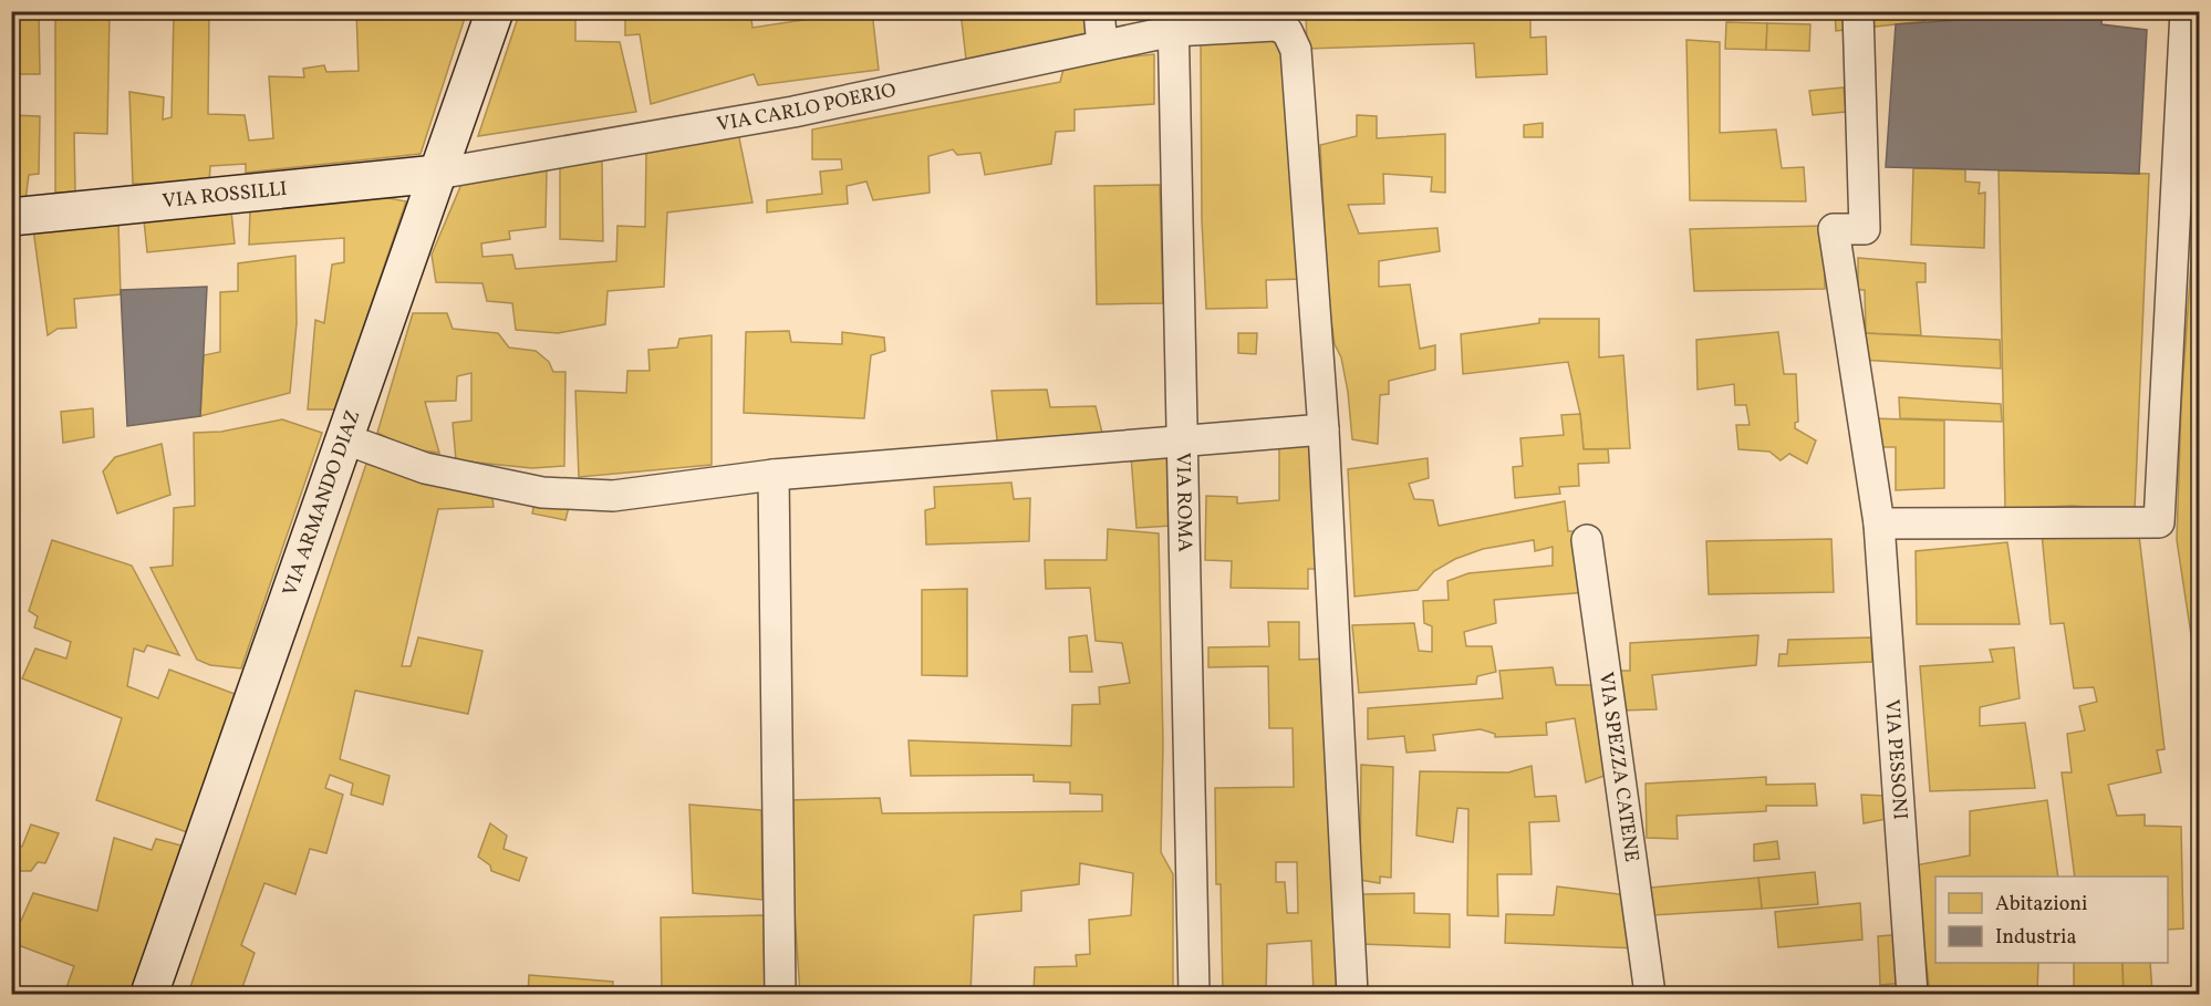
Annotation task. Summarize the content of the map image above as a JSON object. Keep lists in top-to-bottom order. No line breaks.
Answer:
{"streets":{"main road":["VIA ROSSILLI","VIA ARMANDO DIAZ"],"street":["VIA CARLO POERIO","VIA ROMA","VIA PESSONI","VIA SPEZZA CATENE"]},"crossings":[["VIA CARLO POERIO","VIA ROSSILLI"],["VIA CARLO POERIO","VIA ARMANDO DIAZ"],["VIA CARLO POERIO","VIA ROMA"],["VIA ROSSILLI","VIA ARMANDO DIAZ"]],"legend":["Abitazioni","Industria"]}
